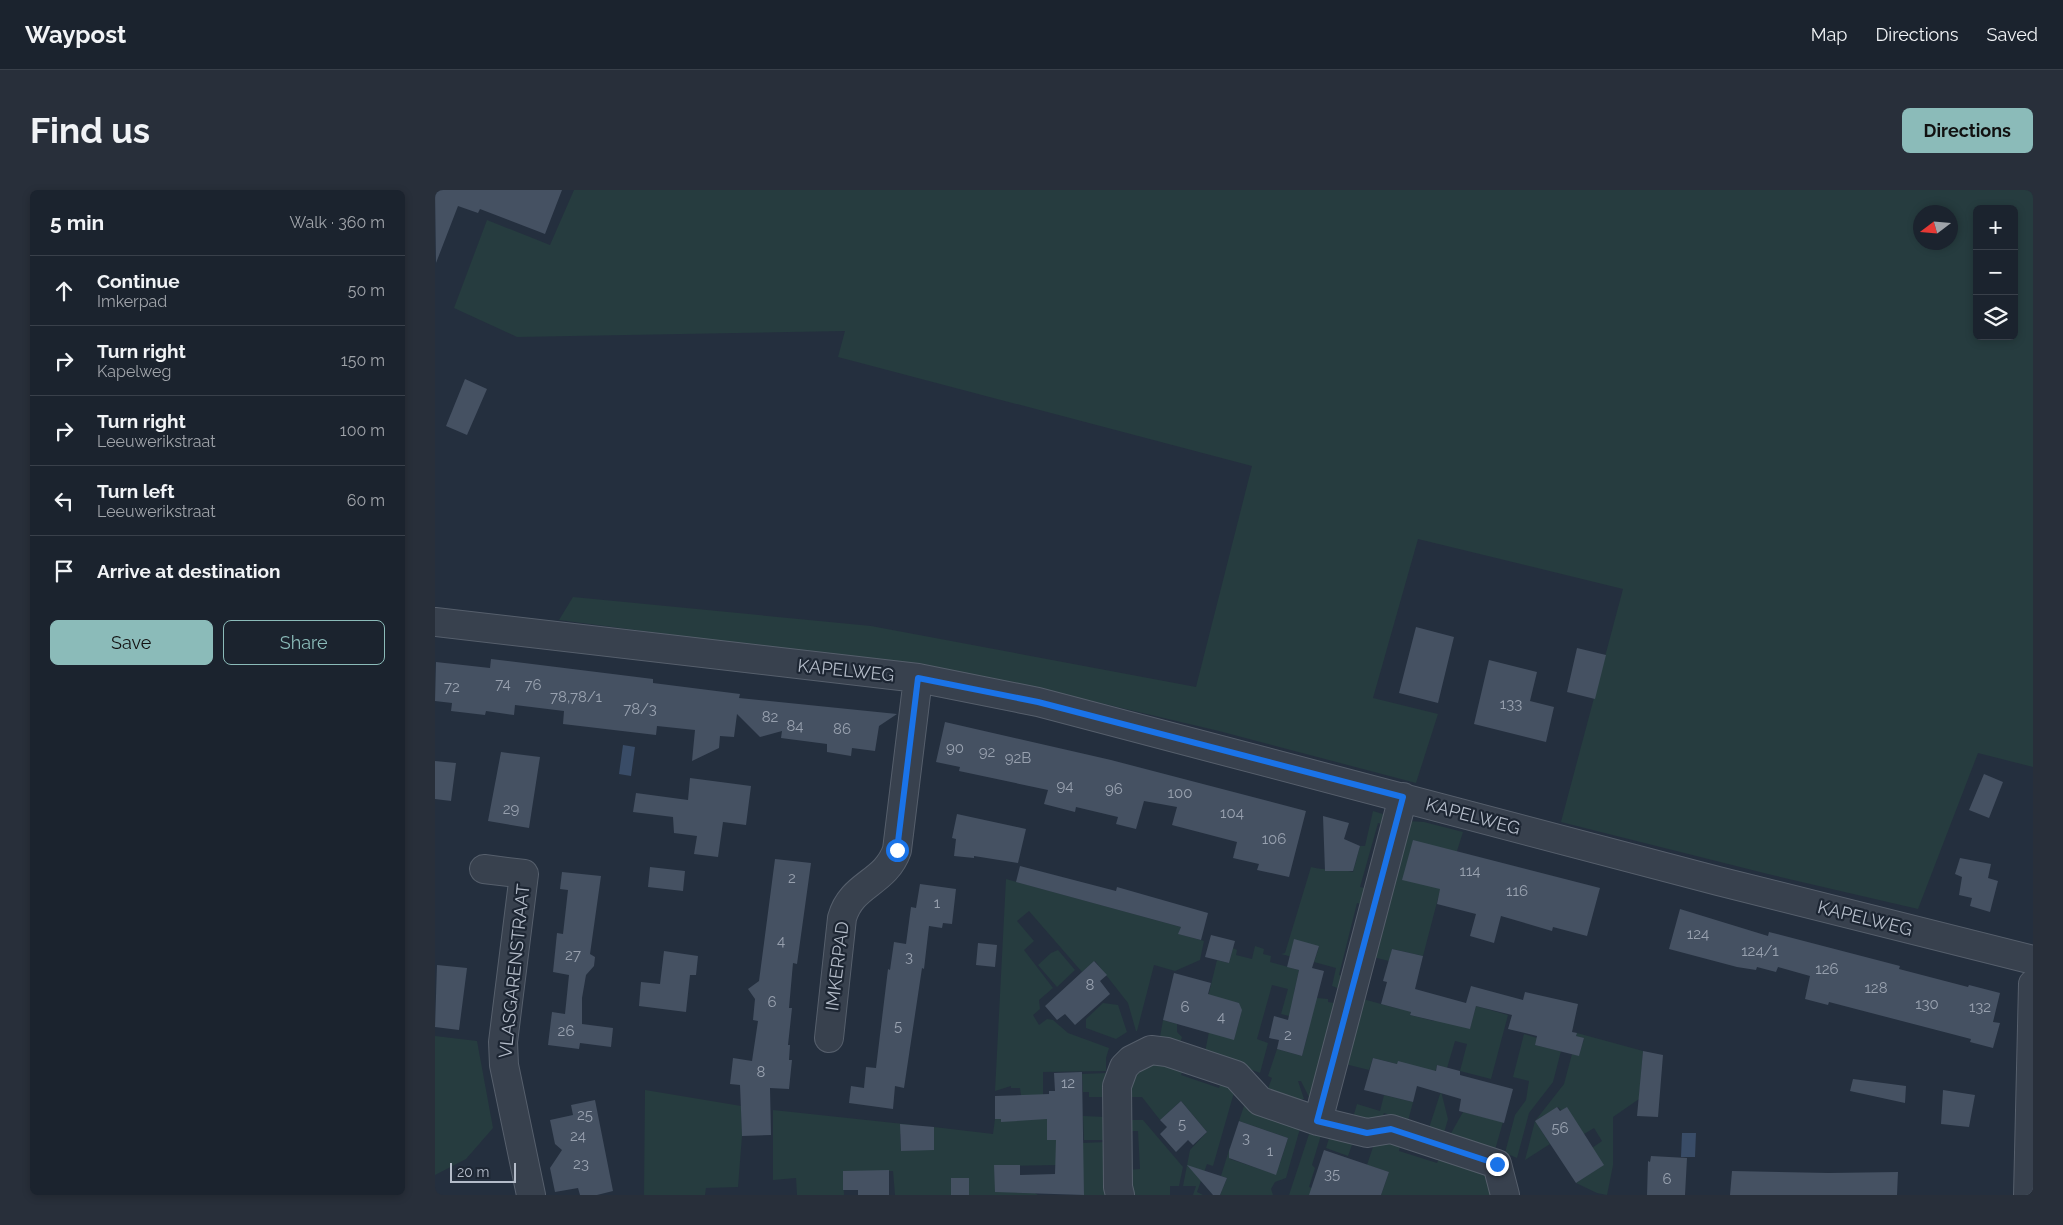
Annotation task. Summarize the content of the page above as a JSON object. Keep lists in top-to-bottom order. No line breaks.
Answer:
{"streets":{"street":["KAPELWEG","IMKERPAD","VLASGARENSTRAAT"]},"crossings":[["KAPELWEG","IMKERPAD"]],"house_numbers":["74","76","72","78,78/1","133","78/3","82","84","86","90","92","92B","94","96","100","29","104","106","114","2","116","1","124","4","124/1","27","3","126","8","128","6","130","6","132","4","5","26","2","8","12","25","5","56","24","3","1","23","35","6"],"scale_bar":"20 m","north":"left","page":{"header":"Waypost","nav":["Map","Directions","Saved"],"buttons":["Directions",["Save","Share"]],"title":"Find us","heading":["5 min","Walk · 360 m"],"map_buttons":["+","−"],"list":[["Continue","Imkerpad","50 m"],["Turn right","Kapelweg","150 m"],["Turn right","Leeuwerikstraat","100 m"],["Turn left","Leeuwerikstraat","60 m"],"Arrive at destination"],"scale":"20 m"}}
